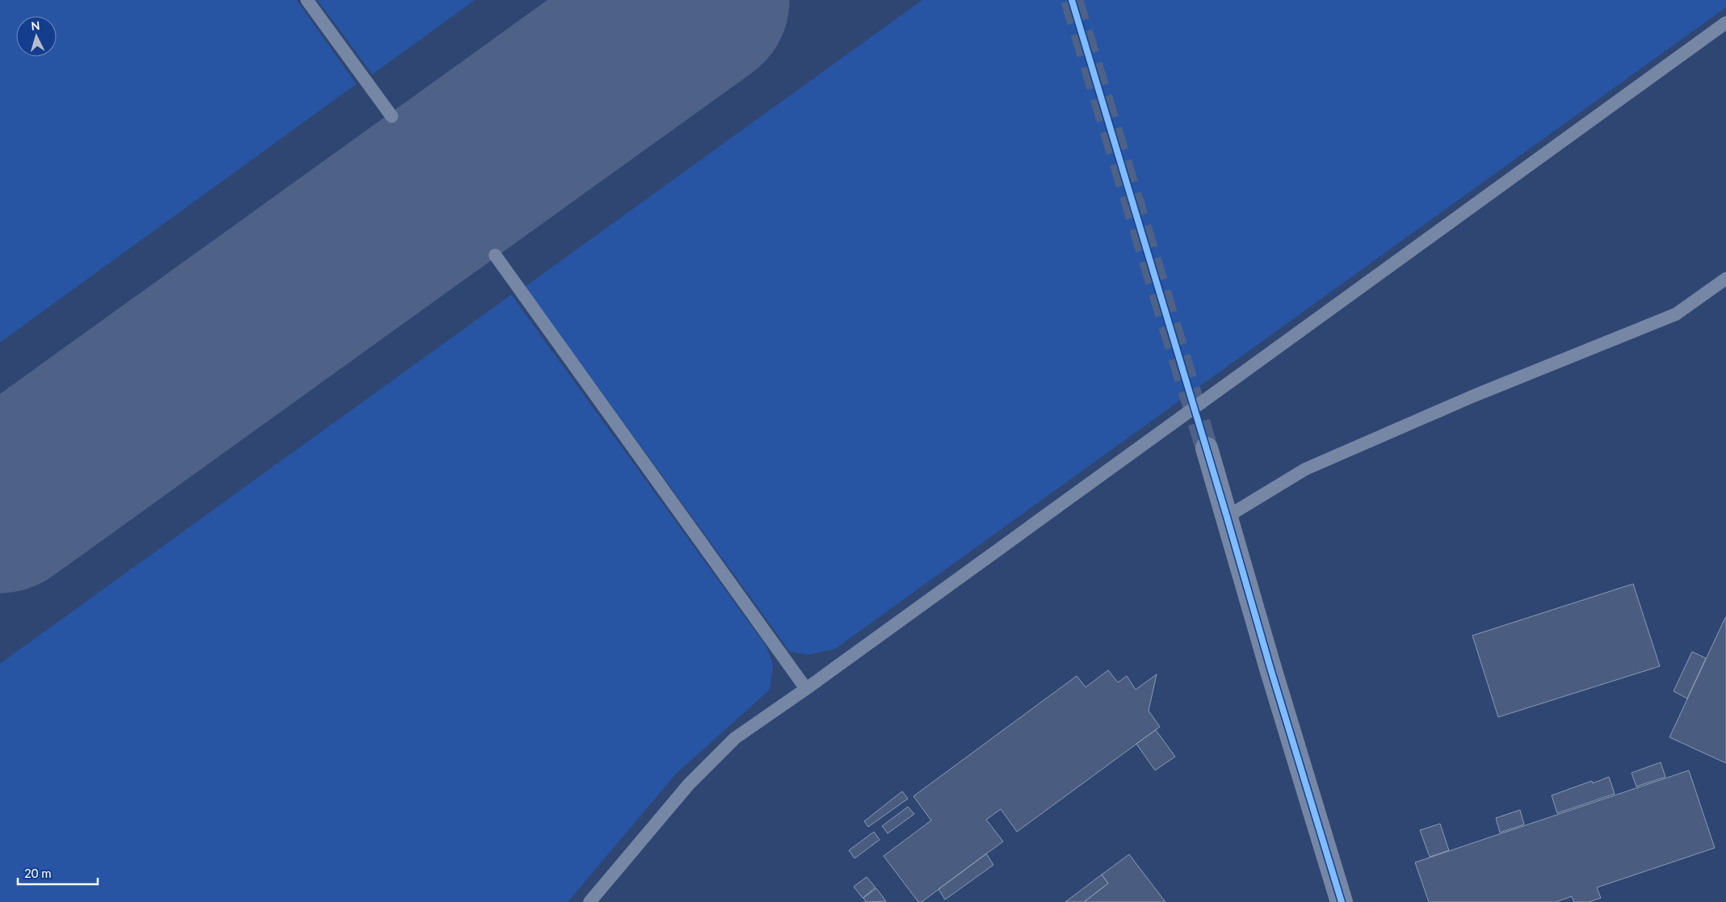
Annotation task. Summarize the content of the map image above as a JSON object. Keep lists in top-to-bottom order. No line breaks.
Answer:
{"scale_bar":"20 m","north":"top"}
